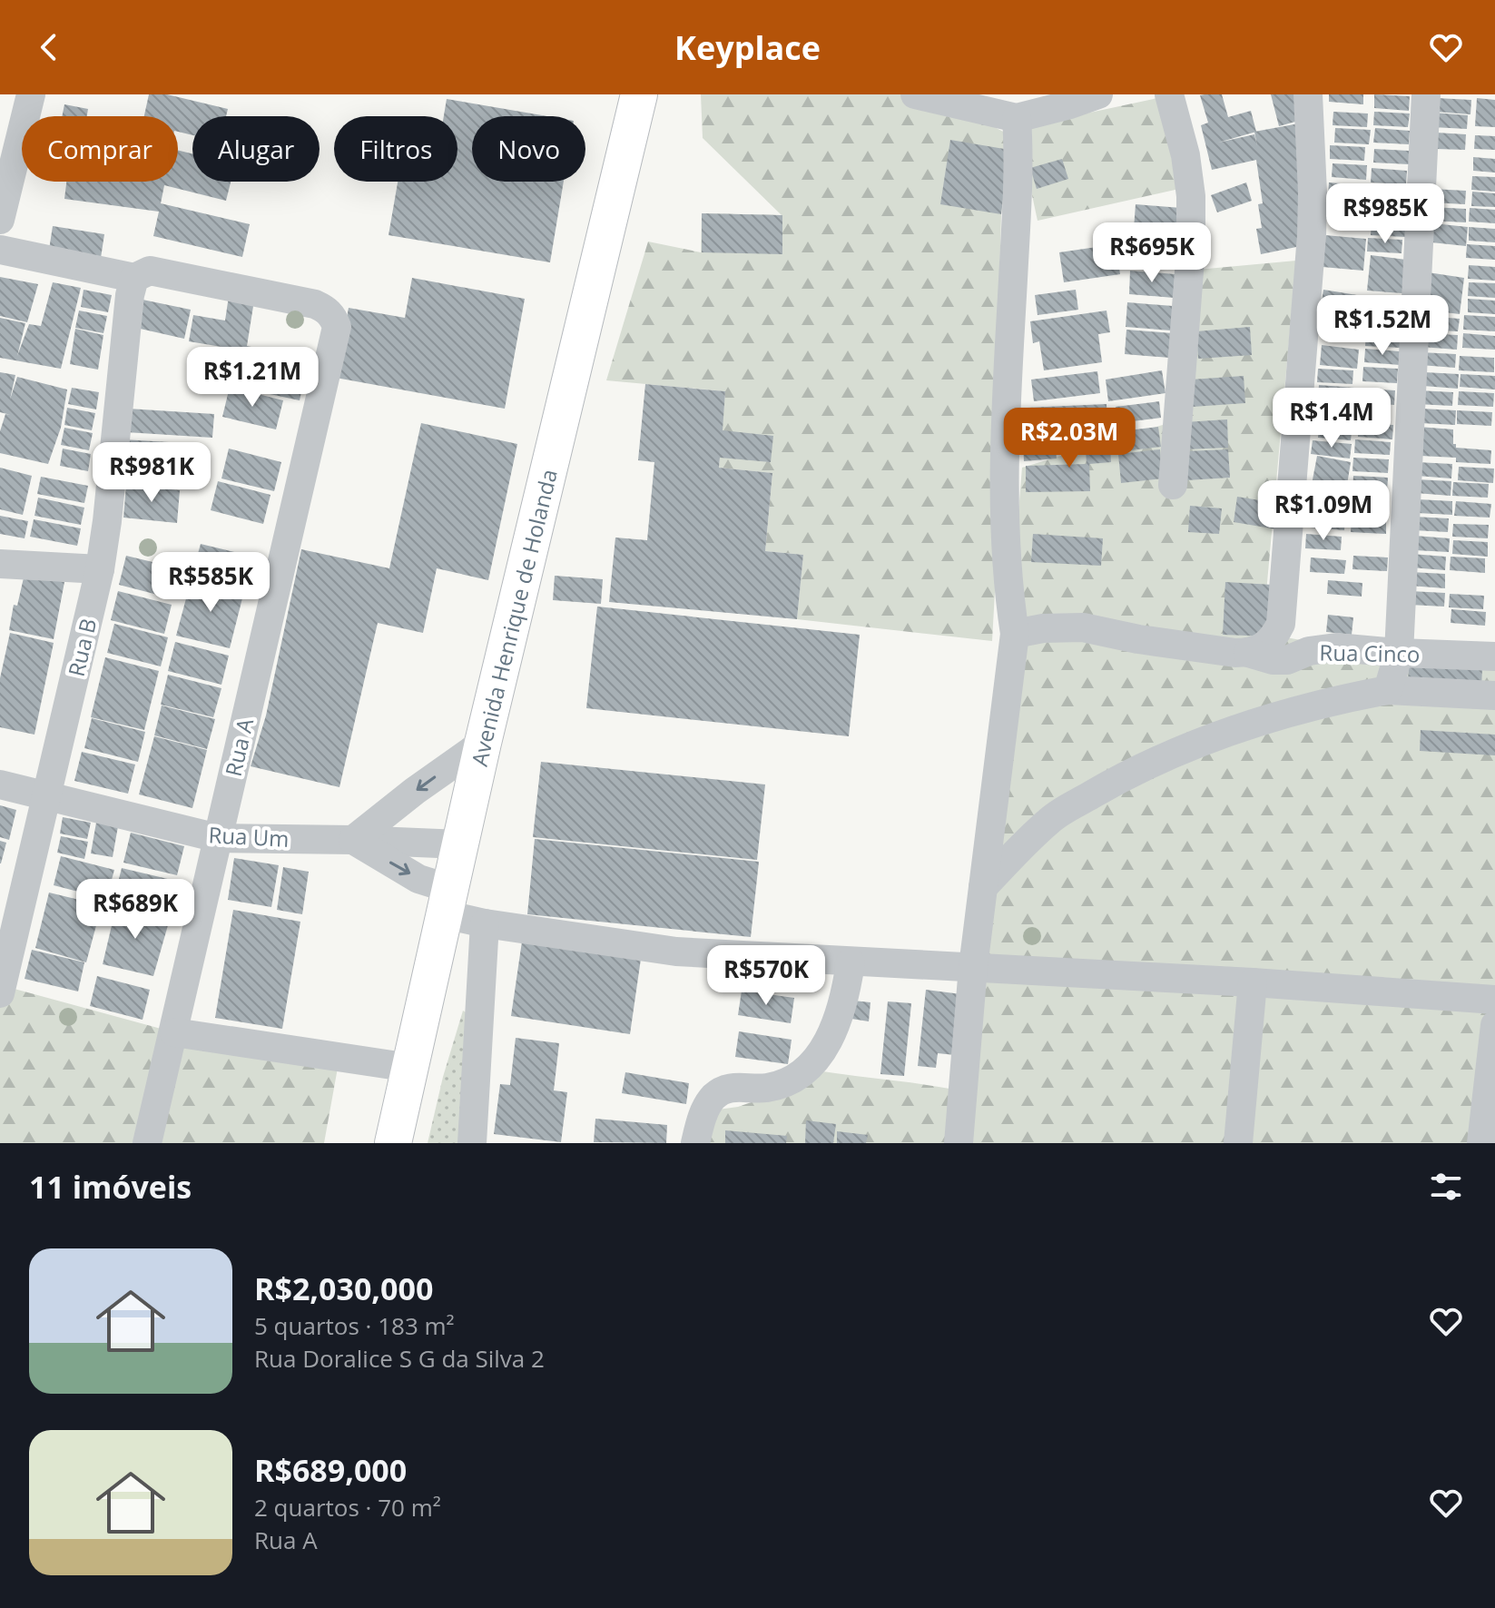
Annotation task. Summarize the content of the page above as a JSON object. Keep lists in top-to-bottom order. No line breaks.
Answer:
{"streets":{"main road":["Avenida Henrique de Holanda"],"street":["Rua B","Rua Cinco","Rua A","Rua Um"]},"crossings":[["Avenida Henrique de Holanda","Rua Um"],["Rua B","Rua A"],["Rua B","Rua Um"],["Rua A","Rua Um"]],"page":{"header":"Keyplace","chip":["Comprar","Alugar","Filtros","Novo"],"price":["R$985K","R$695K","R$1.52M","R$1.21M","R$1.4M","R$2.03M","R$981K","R$1.09M","R$585K","R$689K","R$570K"],"heading":"11 imóveis","list":[{"name":"R$2,030,000","note":"5 quartos · 183 m² · Rua Doralice S G da Silva 2"},{"name":"R$689,000","note":"2 quartos · 70 m² · Rua A"}]}}
